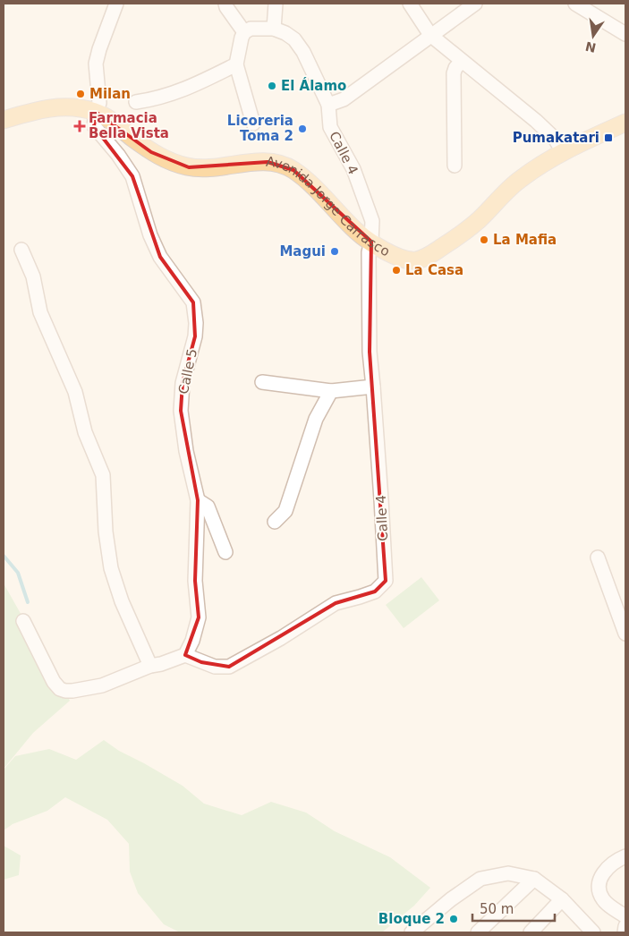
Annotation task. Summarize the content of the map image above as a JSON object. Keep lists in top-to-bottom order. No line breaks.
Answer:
{"streets":{"main road":["Avenida Jorge Carrasco"],"street":["Calle 4","Calle 5"]},"crossings":[["Calle 4","Avenida Jorge Carrasco"],["Calle 4","Calle 5"],["Avenida Jorge Carrasco","Calle 5"]],"places":{"other":["El Álamo","Milan","Licoreria Toma 2","La Mafia","Magui","La Casa","Bloque 2"],"health":["Farmacia Bella Vista"],"transit":["Pumakatari"]},"scale_bar":"50 m","north":"bottom"}
